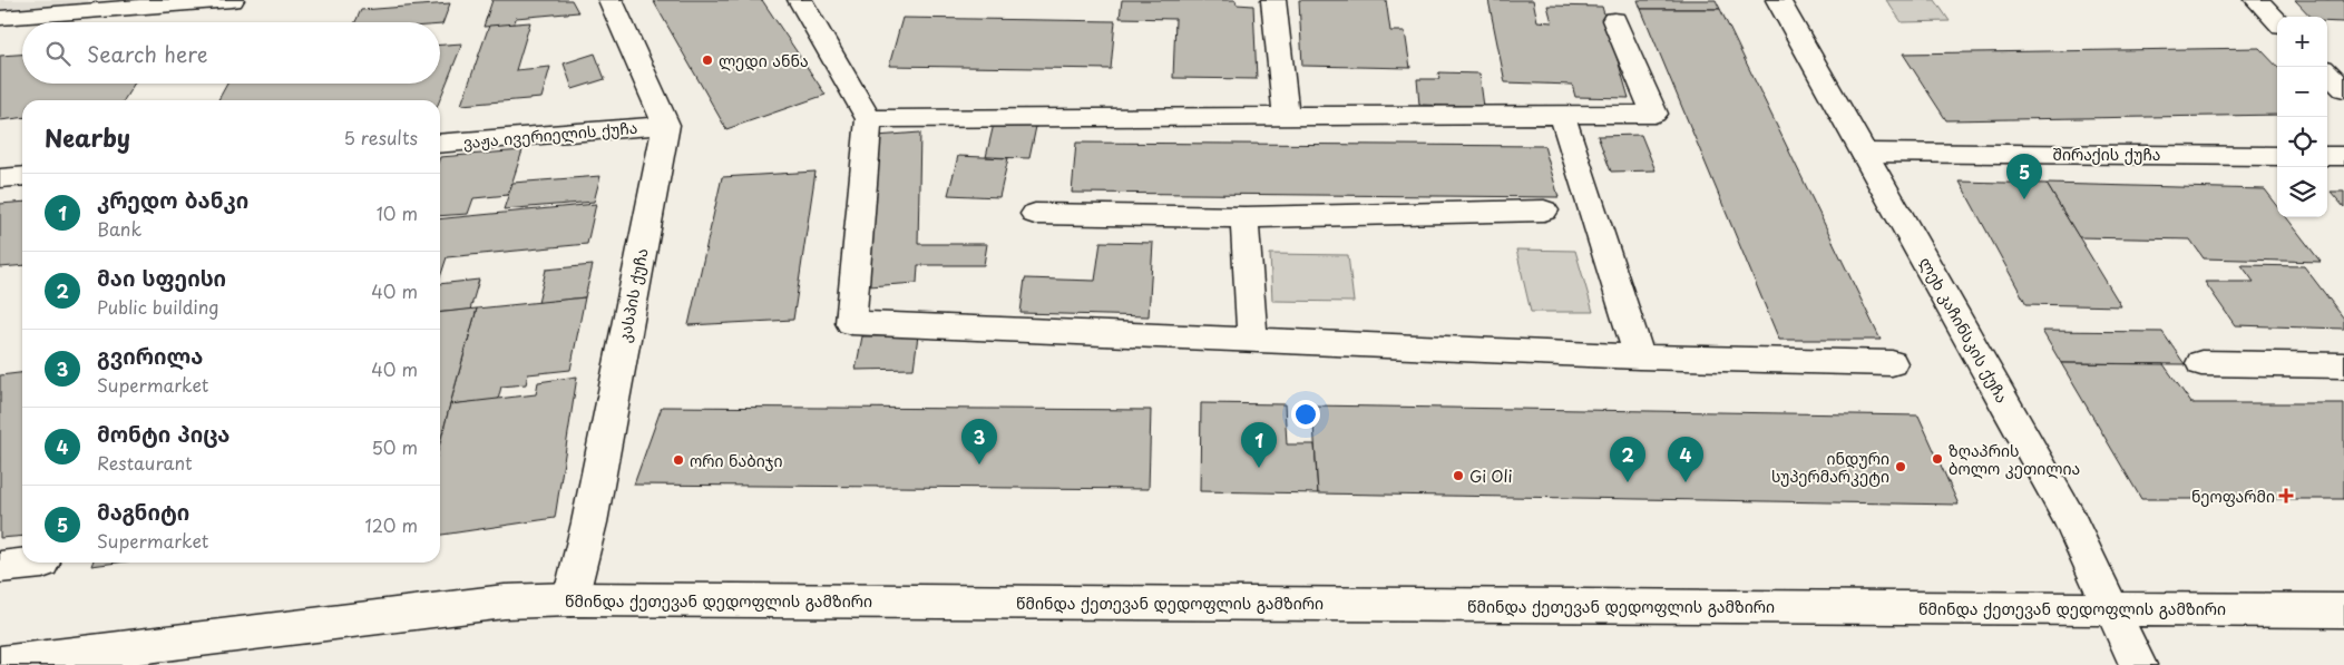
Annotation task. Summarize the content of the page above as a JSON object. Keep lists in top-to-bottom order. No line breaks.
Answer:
{"streets":{"main road":["ვაჟა ივერიელის ქუჩა","შირაქის ქუჩა","კასპის ქუჩა","ლეხ კაჩინსკის ქუჩა","წმინდა ქეთევან დედოფლის გამზირი"]},"crossings":[["ვაჟა ივერიელის ქუჩა","კასპის ქუჩა"],["შირაქის ქუჩა","ლეხ კაჩინსკის ქუჩა"],["კასპის ქუჩა","წმინდა ქეთევან დედოფლის გამზირი"],["ლეხ კაჩინსკის ქუჩა","წმინდა ქეთევან დედოფლის გამზირი"]],"places":{"other":["ლედი ანნა","ზღაპრის ბოლო კეთილია","ორი ნაბიჯი","ინდური სუპერმარკეტი","Gi Oli"],"health":["ნეოფარმი"]},"page":{"map_buttons":["+","−"],"search":"Search here","heading":["Nearby","5 results"],"pins":["5","3","1","2","4"],"list":[{"mark":"1","name":"კრედო ბანკი","note":"Bank","value":"10 m"},{"mark":"2","name":"მაი სფეისი","note":"Public building","value":"40 m"},{"mark":"3","name":"გვირილა","note":"Supermarket","value":"40 m"},{"mark":"4","name":"მონტი პიცა","note":"Restaurant","value":"50 m"},{"mark":"5","name":"მაგნიტი","note":"Supermarket","value":"120 m"}]}}
